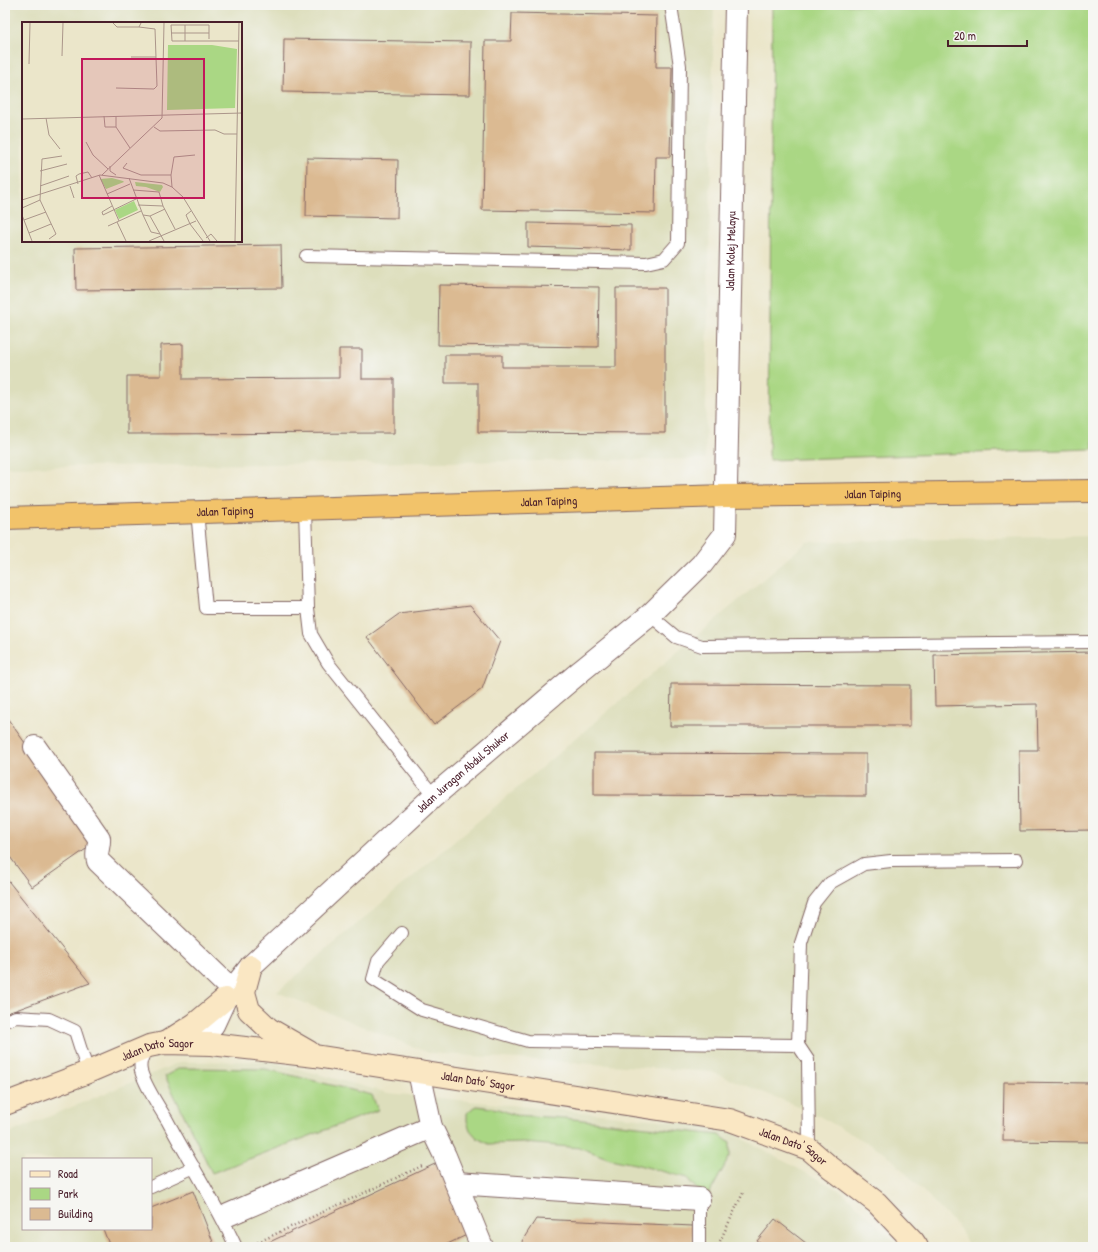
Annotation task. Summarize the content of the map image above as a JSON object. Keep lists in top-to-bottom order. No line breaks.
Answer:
{"streets":{"highway":["Jalan Taiping"],"main road":["Jalan Dato' Sagor"],"street":["Jalan Kolej Melayu","Jalan Juragan Abdul Shukor"]},"crossings":[["Jalan Kolej Melayu","Jalan Taiping"],["Jalan Kolej Melayu","Jalan Juragan Abdul Shukor"],["Jalan Taiping","Jalan Juragan Abdul Shukor"]],"legend":["Road","Park","Building"],"scale_bar":"20 m"}
